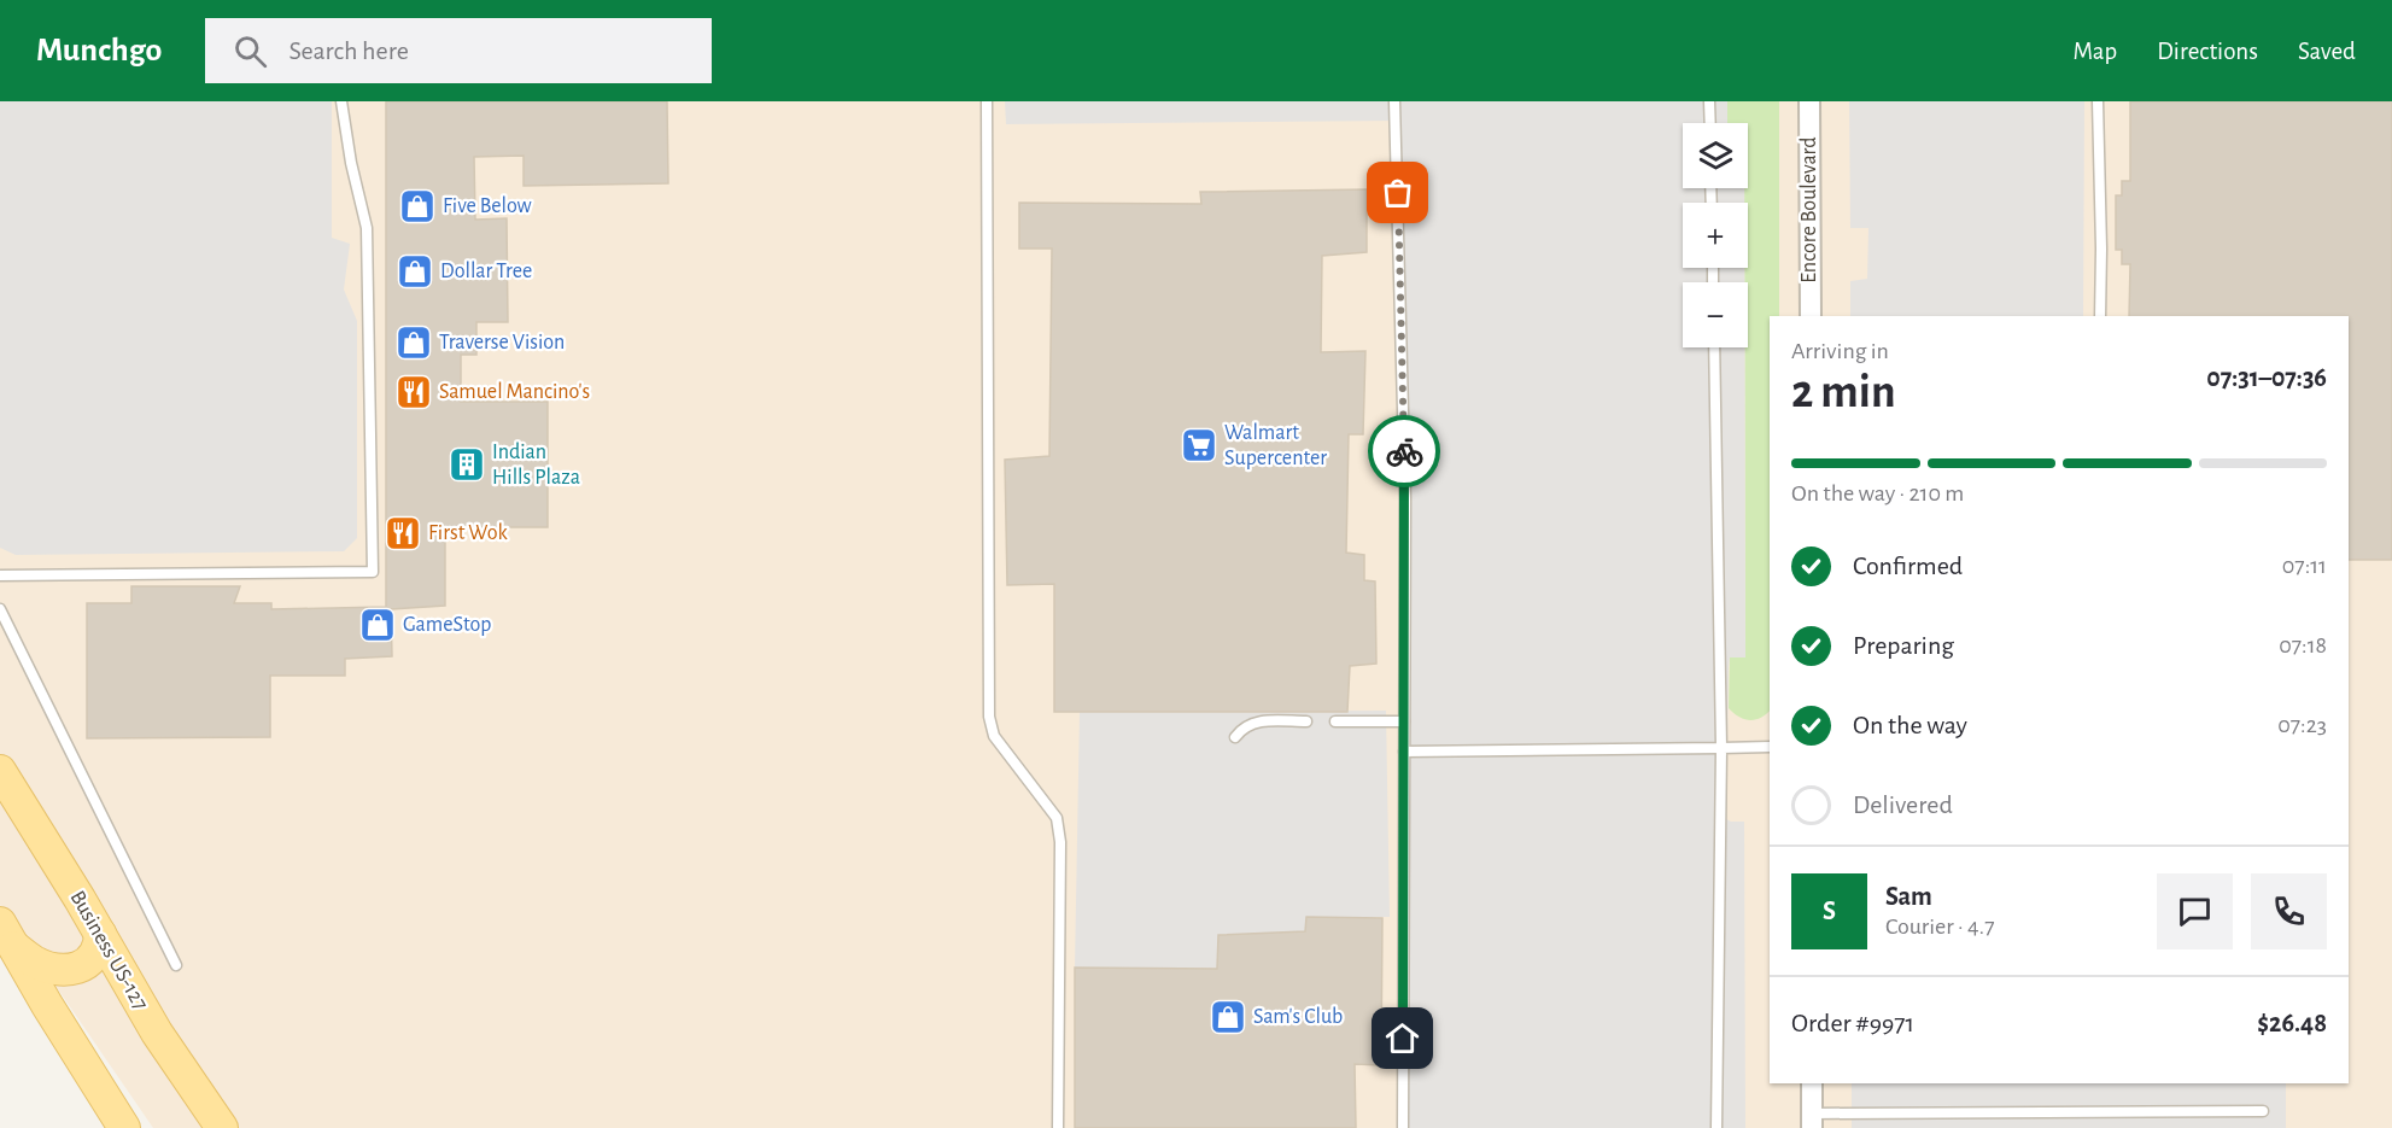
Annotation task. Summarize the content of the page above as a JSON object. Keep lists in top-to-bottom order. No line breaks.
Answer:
{"streets":{"main road":["Business US-127"],"street":["Encore Boulevard"]},"places":{"shop":["Five Below","Dollar Tree","Traverse Vision","GameStop","Sam's Club"],"restaurant":["Samuel Mancino's","First Wok"],"supermarket":["Walmart Supercenter"],"building":["Indian Hills Plaza"]},"page":{"header":"Munchgo","search":"Search here","nav":["Map","Directions","Saved"],"map_buttons":["+","−"],"heading":["2 min","Arriving in","07:31–07:36"],"panel":["Sam","Courier · 4.7","Order #9971","$26.48"],"bar":"On the way · 210 m","list":[["Confirmed","07:11"],["Preparing","07:18"],["On the way","07:23"],"Delivered"],"round":"S"}}
